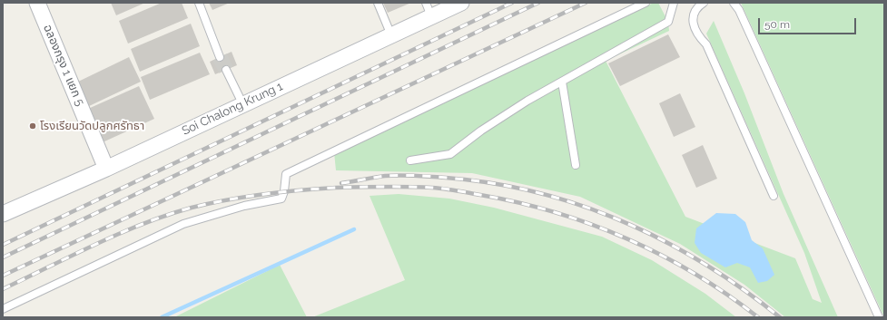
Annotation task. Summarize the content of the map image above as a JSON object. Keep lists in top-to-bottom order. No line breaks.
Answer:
{"streets":{"street":["ฉลองกรุง 1 แยก 5","Soi Chalong Krung 1"]},"crossings":[["ฉลองกรุง 1 แยก 5","Soi Chalong Krung 1"]],"places":["โรงเรียนวัดปลูกศรัทธา"],"scale_bar":"50 m"}
